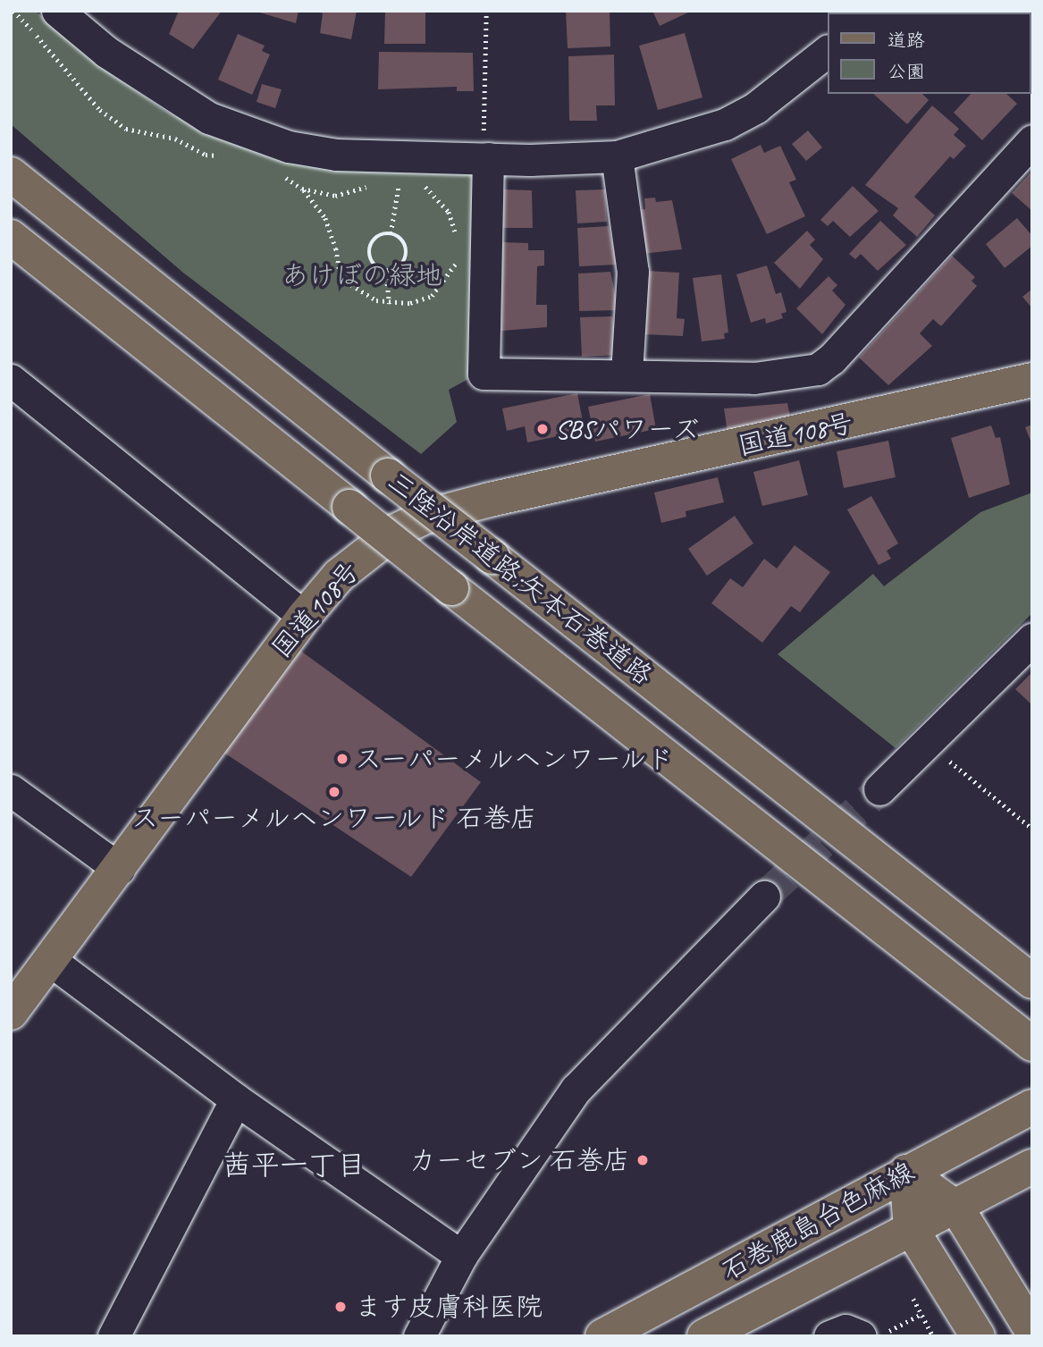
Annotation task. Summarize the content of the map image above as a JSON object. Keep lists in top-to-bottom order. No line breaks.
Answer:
{"streets":{"main road":["国道108号","三陸沿岸道路;矢本石巻道路","石巻鹿島台色麻線"]},"districts":["茜平一丁目"],"parks":["あけぼの緑地"],"places":["SBSパワーズ","スーパーメルヘンワールド","スーパーメルヘンワールド 石巻店","カーセブン 石巻店","ます皮膚科医院"],"legend":["道路","公園"]}
